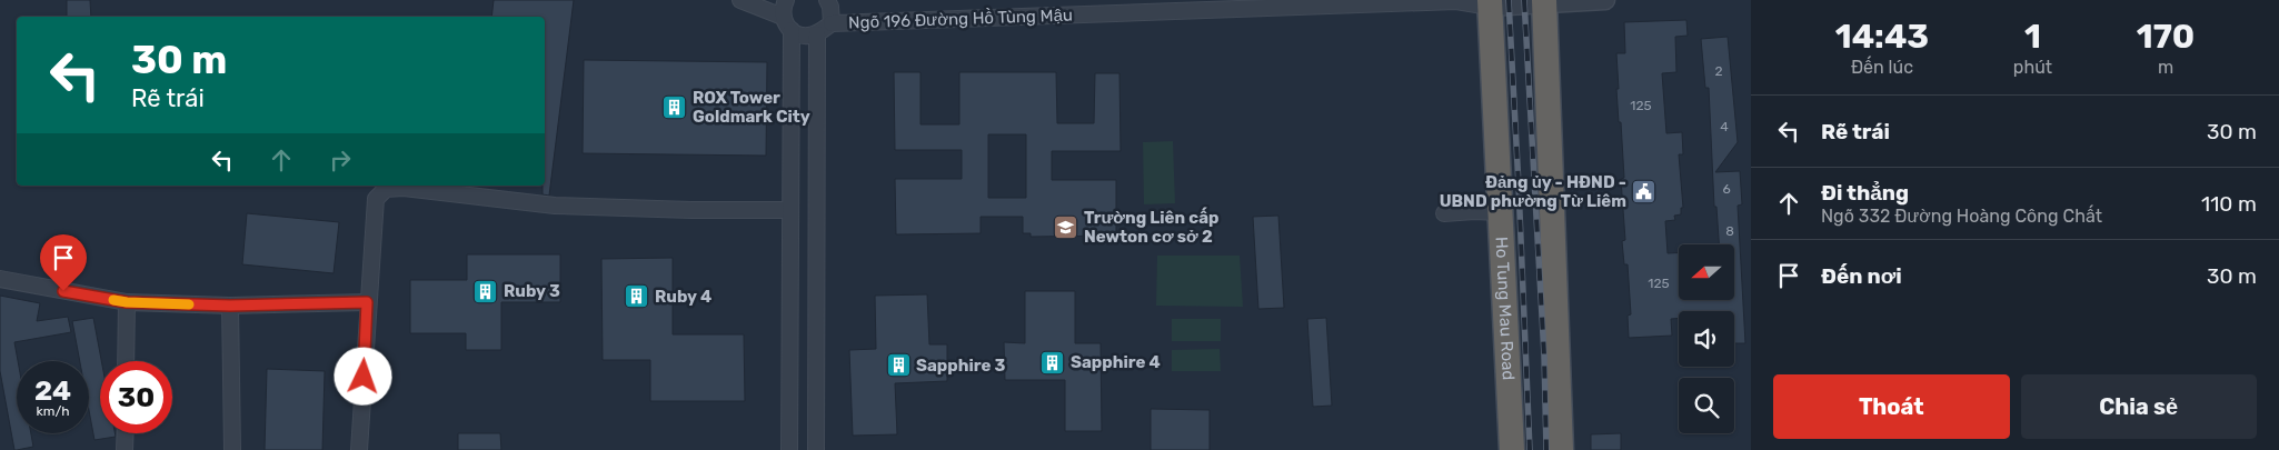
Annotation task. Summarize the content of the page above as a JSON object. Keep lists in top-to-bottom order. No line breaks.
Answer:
{"streets":{"highway":["Ho Tung Mau Road"],"street":["Ngõ 196 Đường Hồ Tùng Mậu"]},"crossings":[["Ngõ 196 Đường Hồ Tùng Mậu","Ho Tung Mau Road"]],"places":{"building":["ROX Tower Goldmark City","Ruby 3","Ruby 4","Sapphire 4","Sapphire 3"],"public building":["Đảng ủy - HĐND - UBND phường Từ Liêm"],"school or university":["Trường Liên cấp Newton cơ sở 2"]},"house_numbers":["2","125","4","6","8","125"],"north":"left","page":{"eta":["14:43","Đến lúc","1","phút","170","m"],"turn":["30 m","Rẽ trái"],"list":[{"name":"Rẽ trái","value":"30 m"},{"name":"Đi thẳng","note":"Ngõ 332 Đường Hoàng Công Chất","value":"110 m"},{"name":"Đến nơi","value":"30 m"}],"speed":"24 km/h","limit":"30","buttons":["Thoát","Chia sẻ"]}}
